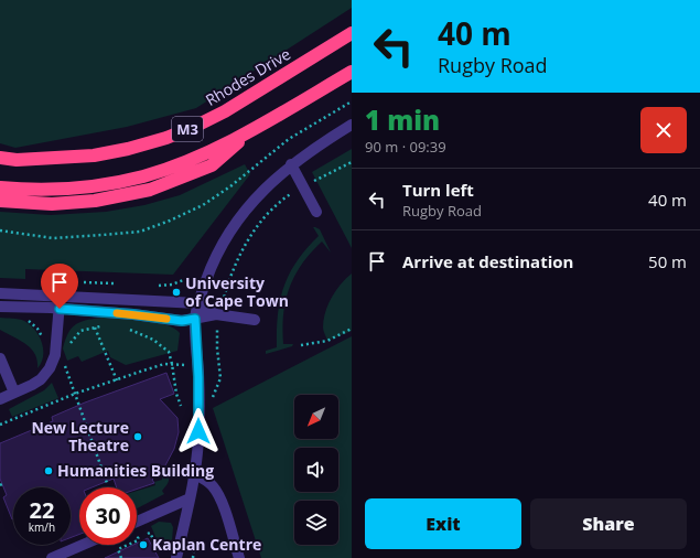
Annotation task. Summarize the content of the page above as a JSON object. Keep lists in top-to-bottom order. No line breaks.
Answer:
{"streets":{"highway":["Rhodes Drive","M3"]},"places":["University of Cape Town","New Lecture Theatre","Humanities Building","Kaplan Centre"],"north":"bottom left","page":{"turn":["40 m","Rugby Road"],"heading":["1 min","90 m · 09:39"],"list":[{"name":"Turn left","note":"Rugby Road","value":"40 m"},{"name":"Arrive at destination","value":"50 m"}],"speed":"22 km/h","limit":"30","buttons":["Exit","Share"]}}
